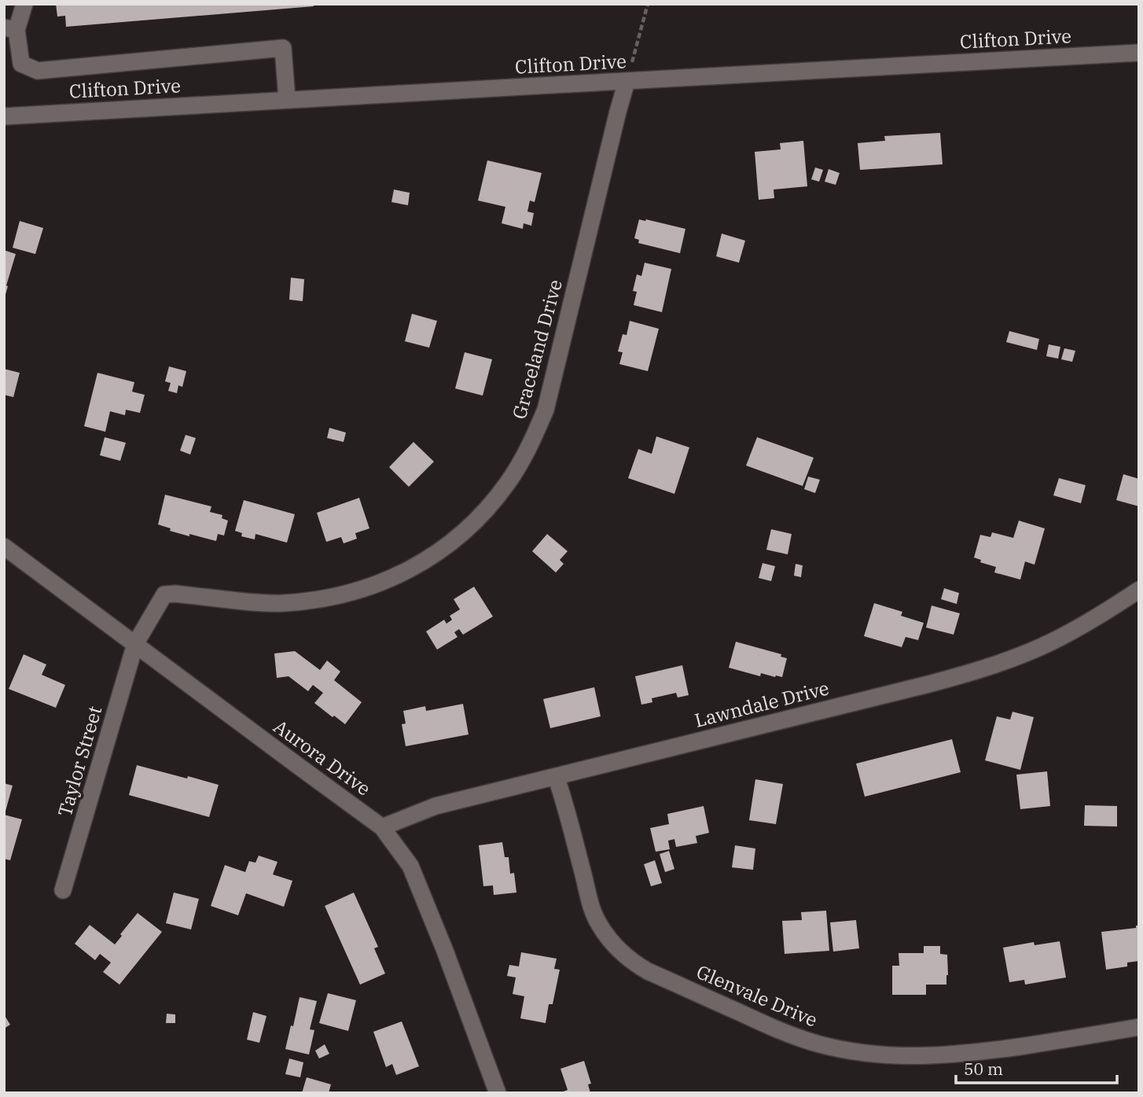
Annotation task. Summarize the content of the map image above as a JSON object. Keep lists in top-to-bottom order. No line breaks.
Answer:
{"streets":{"street":["Clifton Drive","Graceland Drive","Lawndale Drive","Aurora Drive","Taylor Street","Glenvale Drive"]},"crossings":[["Clifton Drive","Graceland Drive"],["Graceland Drive","Aurora Drive"],["Graceland Drive","Taylor Street"],["Lawndale Drive","Aurora Drive"],["Lawndale Drive","Glenvale Drive"],["Aurora Drive","Taylor Street"]],"scale_bar":"50 m"}
